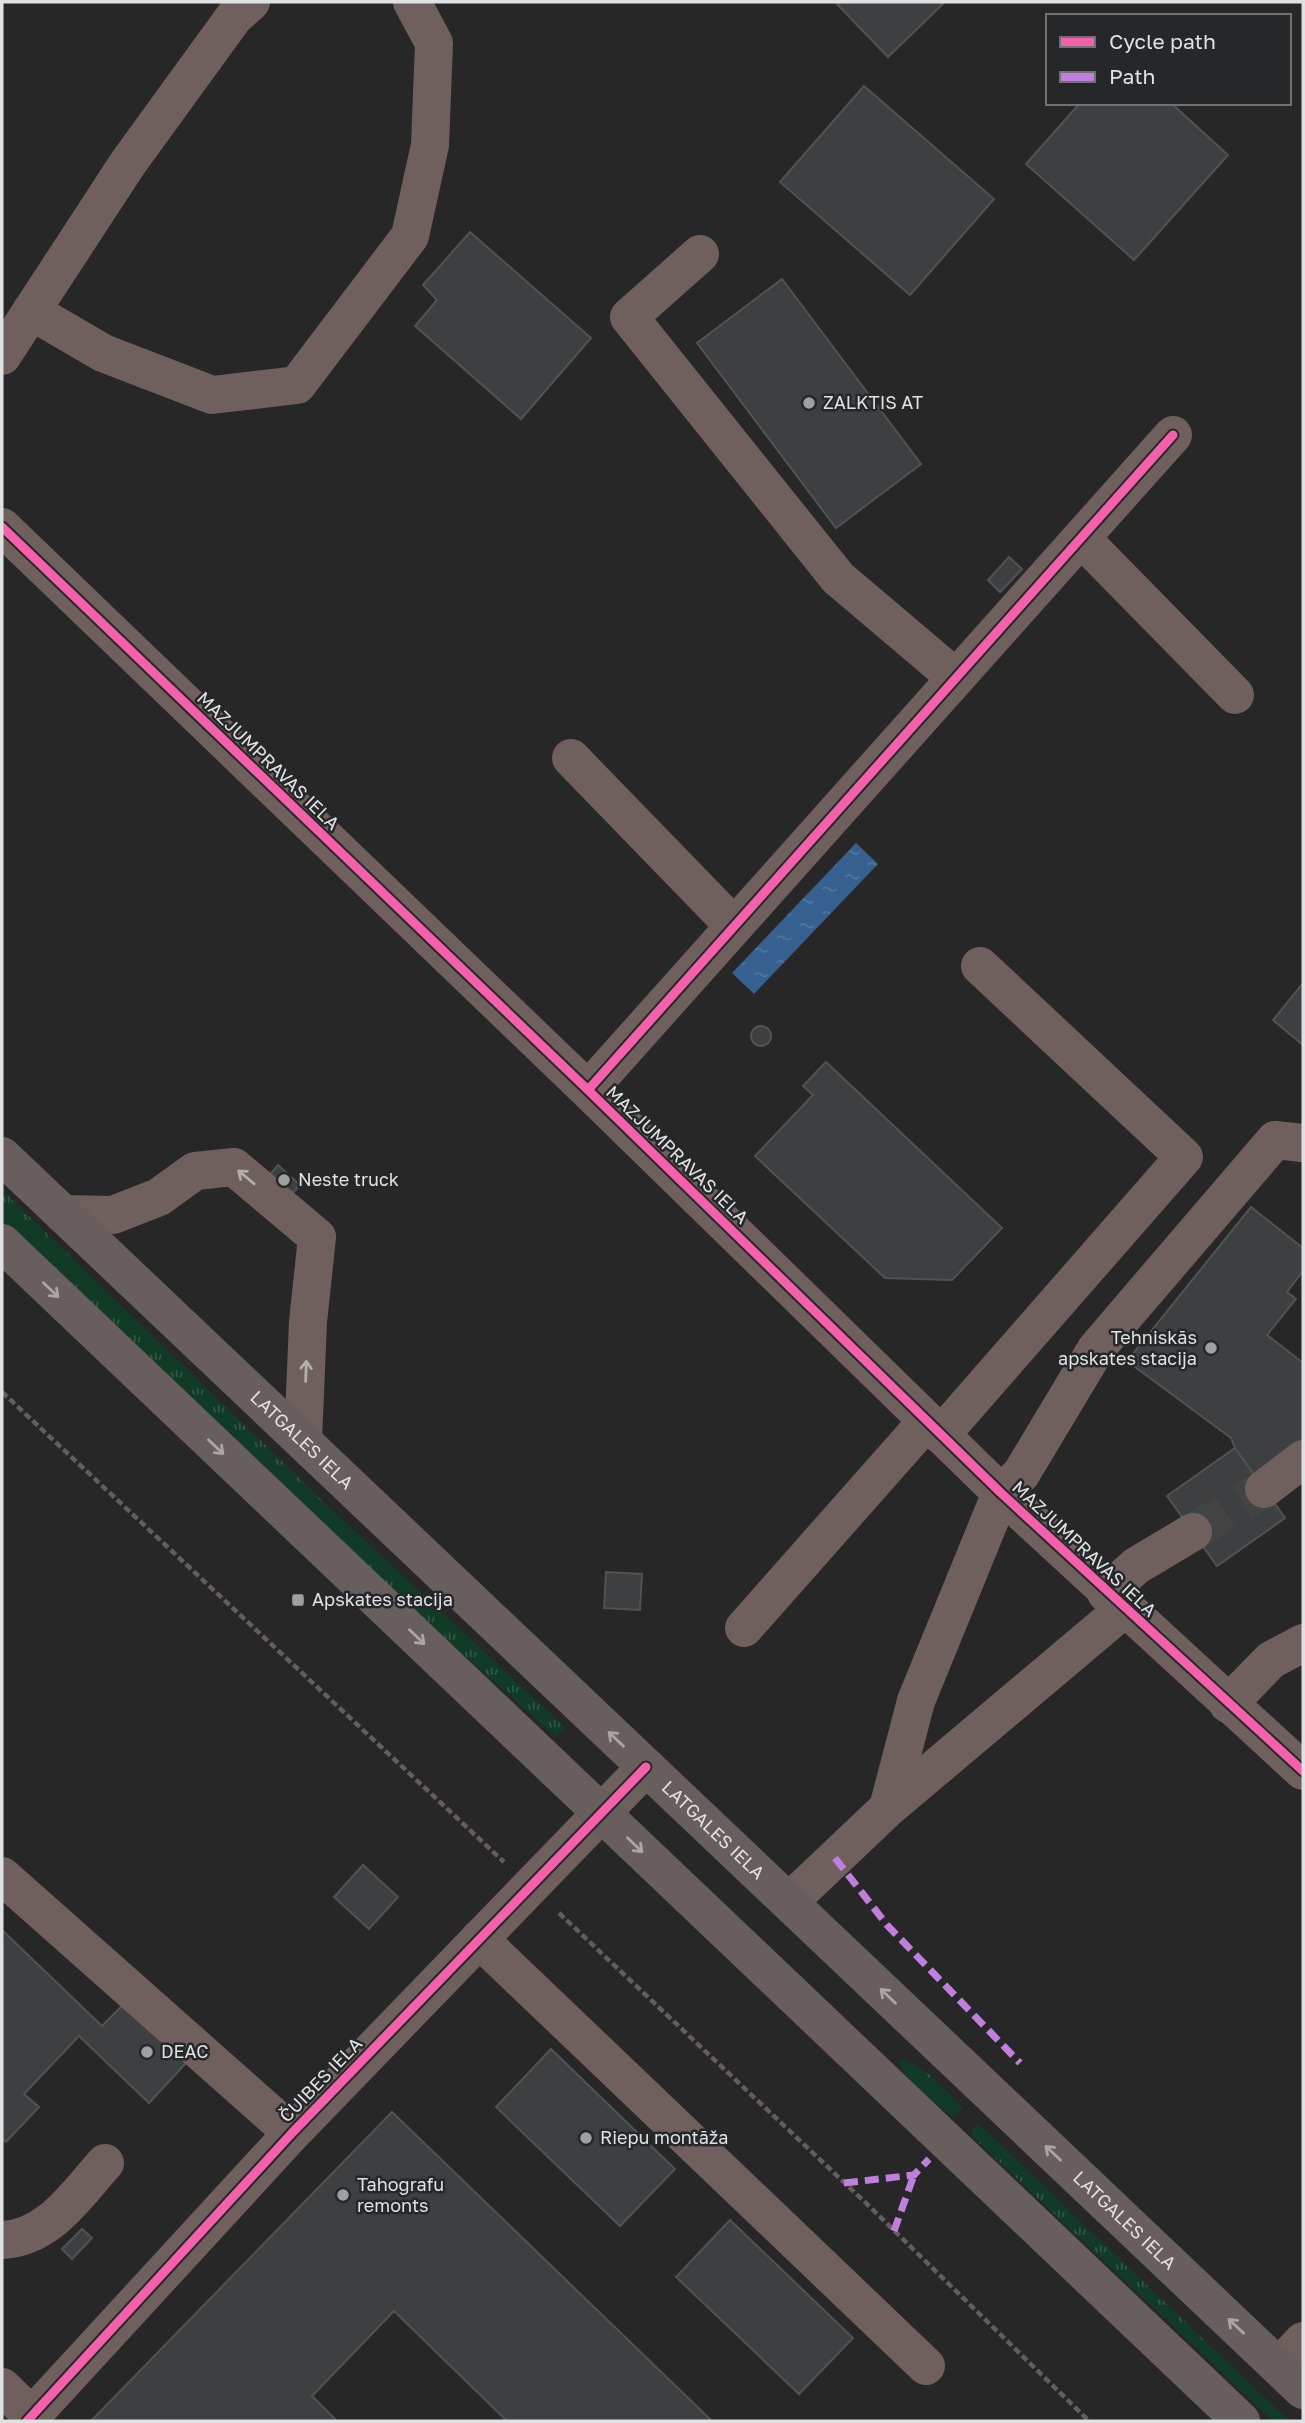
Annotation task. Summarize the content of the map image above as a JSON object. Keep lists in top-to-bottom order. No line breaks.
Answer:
{"streets":{"highway":["LATGALES IELA"],"street":["MAZJUMPRAVAS IELA","ČUIBES IELA"]},"crossings":[["LATGALES IELA","ČUIBES IELA"]],"places":{"other":["ZALKTIS AT","Neste truck","Tehniskās apskates stacija","DEAC","Riepu montāža","Tahografu remonts"],"transit":["Apskates stacija"]},"legend":["Cycle path","Path"]}
